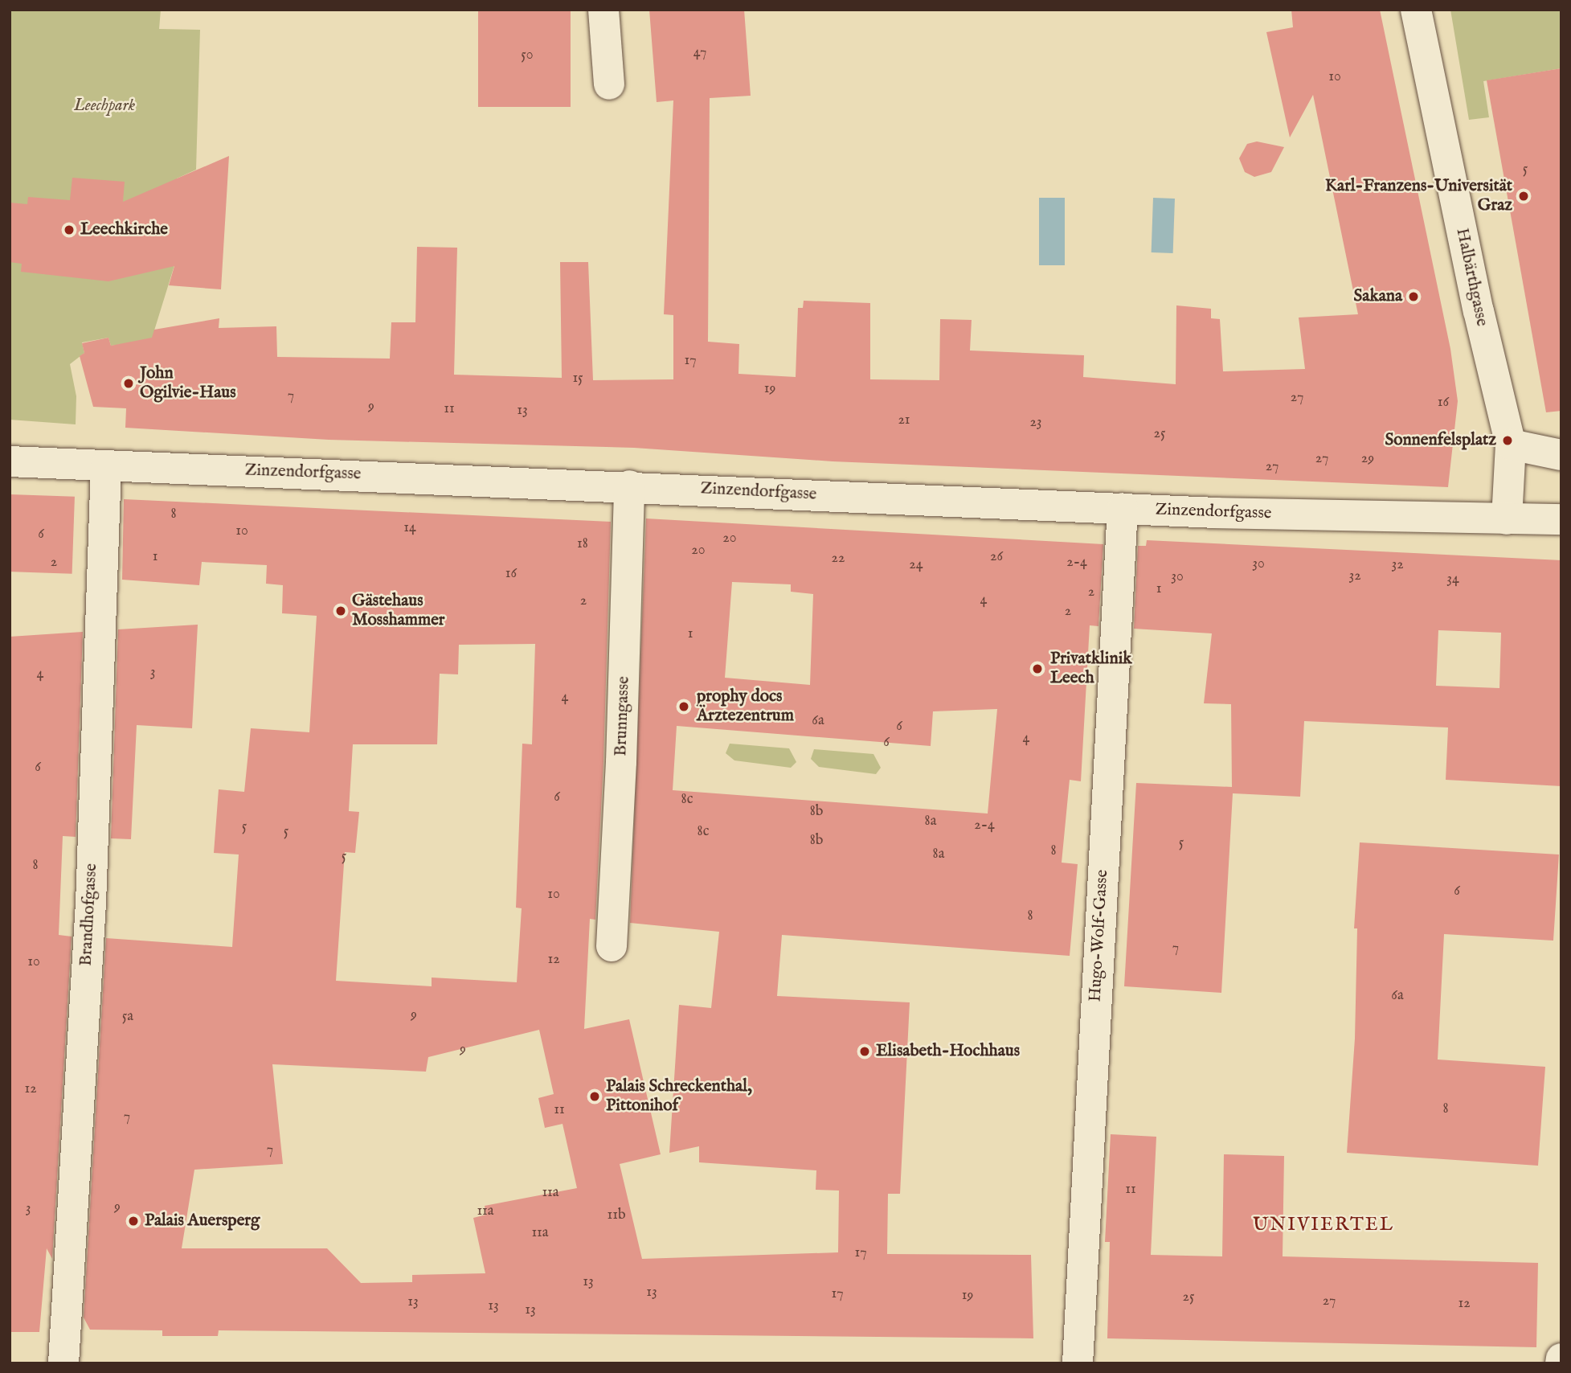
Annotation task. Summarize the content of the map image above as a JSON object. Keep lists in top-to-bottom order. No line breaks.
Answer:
{"streets":{"street":["Halbärthgasse","Zinzendorfgasse","Brunngasse","Brandhofgasse","Hugo-Wolf-Gasse"]},"crossings":[["Zinzendorfgasse","Brunngasse"],["Zinzendorfgasse","Brandhofgasse"],["Zinzendorfgasse","Hugo-Wolf-Gasse"]],"districts":["UNIVIERTEL"],"parks":["Leechpark"],"places":["Karl-Franzens-Universität Graz","Leechkirche","Sakana","John Ogilvie-Haus","Sonnenfelsplatz","Gästehaus Mosshammer","Privatklinik Leech","prophy docs Ärztezentrum","Elisabeth-Hochhaus","Palais Schreckenthal, Pittonihof","Palais Auersperg"],"house_numbers":["47","50","10","5","17","15","19","7","27","16","9","11","13","21","23","25","27","29","27","8","14","10","6","20","18","20","1","26","22","2","2-4","30","24","32","16","32","30","34","1","2","4","2","2","1","3","4","4","6a","6","4","6","6","6","8c","8b","8a","2-4","5","5","8c","8b","5","8","8a","5","8","6","10","8","7","12","10","6a","9","5a","9","12","8","11","7","7","11","11a","9","3","11a","11b","11a","17","13","13","17","19","25","27","13","12","13","13"]}
